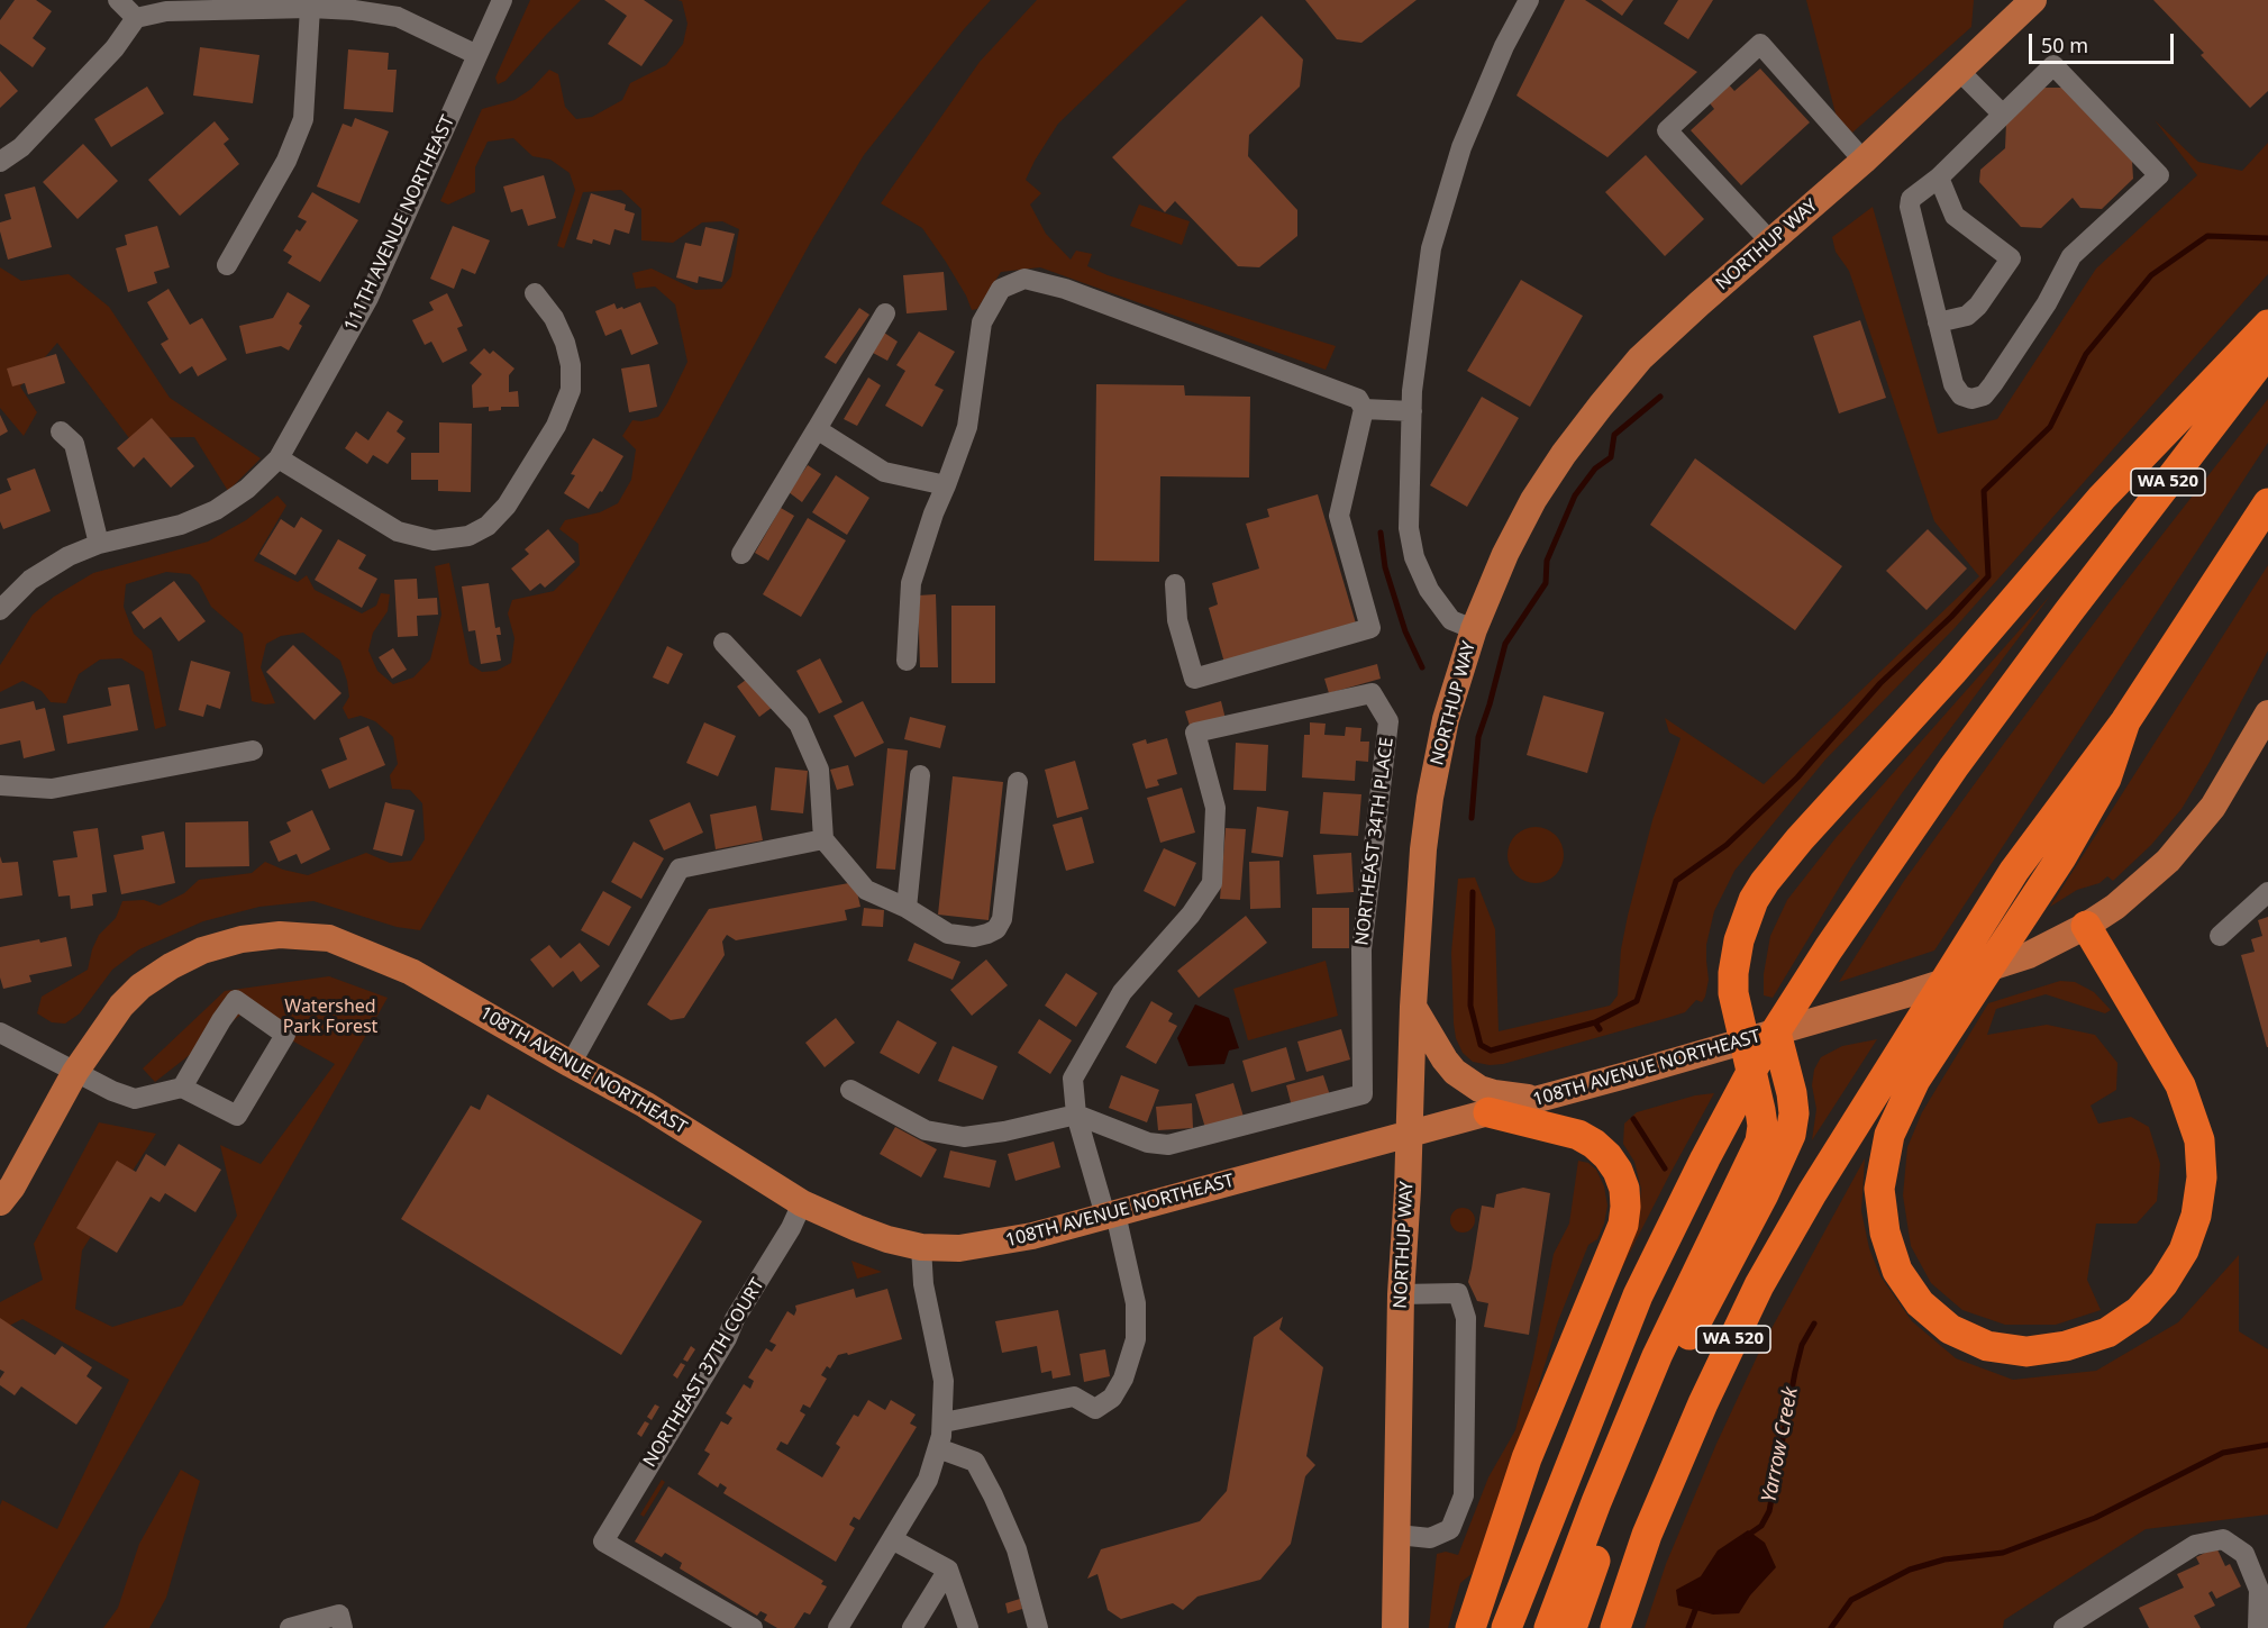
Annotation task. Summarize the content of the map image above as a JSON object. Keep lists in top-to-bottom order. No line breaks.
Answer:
{"streets":{"highway":["WA 520"],"main road":["NORTHUP WAY","108TH AVENUE NORTHEAST"],"street":["111TH AVENUE NORTHEAST","NORTHEAST 34TH PLACE","NORTHEAST 37TH COURT"]},"crossings":[["NORTHUP WAY","108TH AVENUE NORTHEAST"],["108TH AVENUE NORTHEAST","NORTHEAST 37TH COURT"]],"water":["Yarrow Creek"],"parks":["Watershed Park Forest"],"scale_bar":"50 m"}
